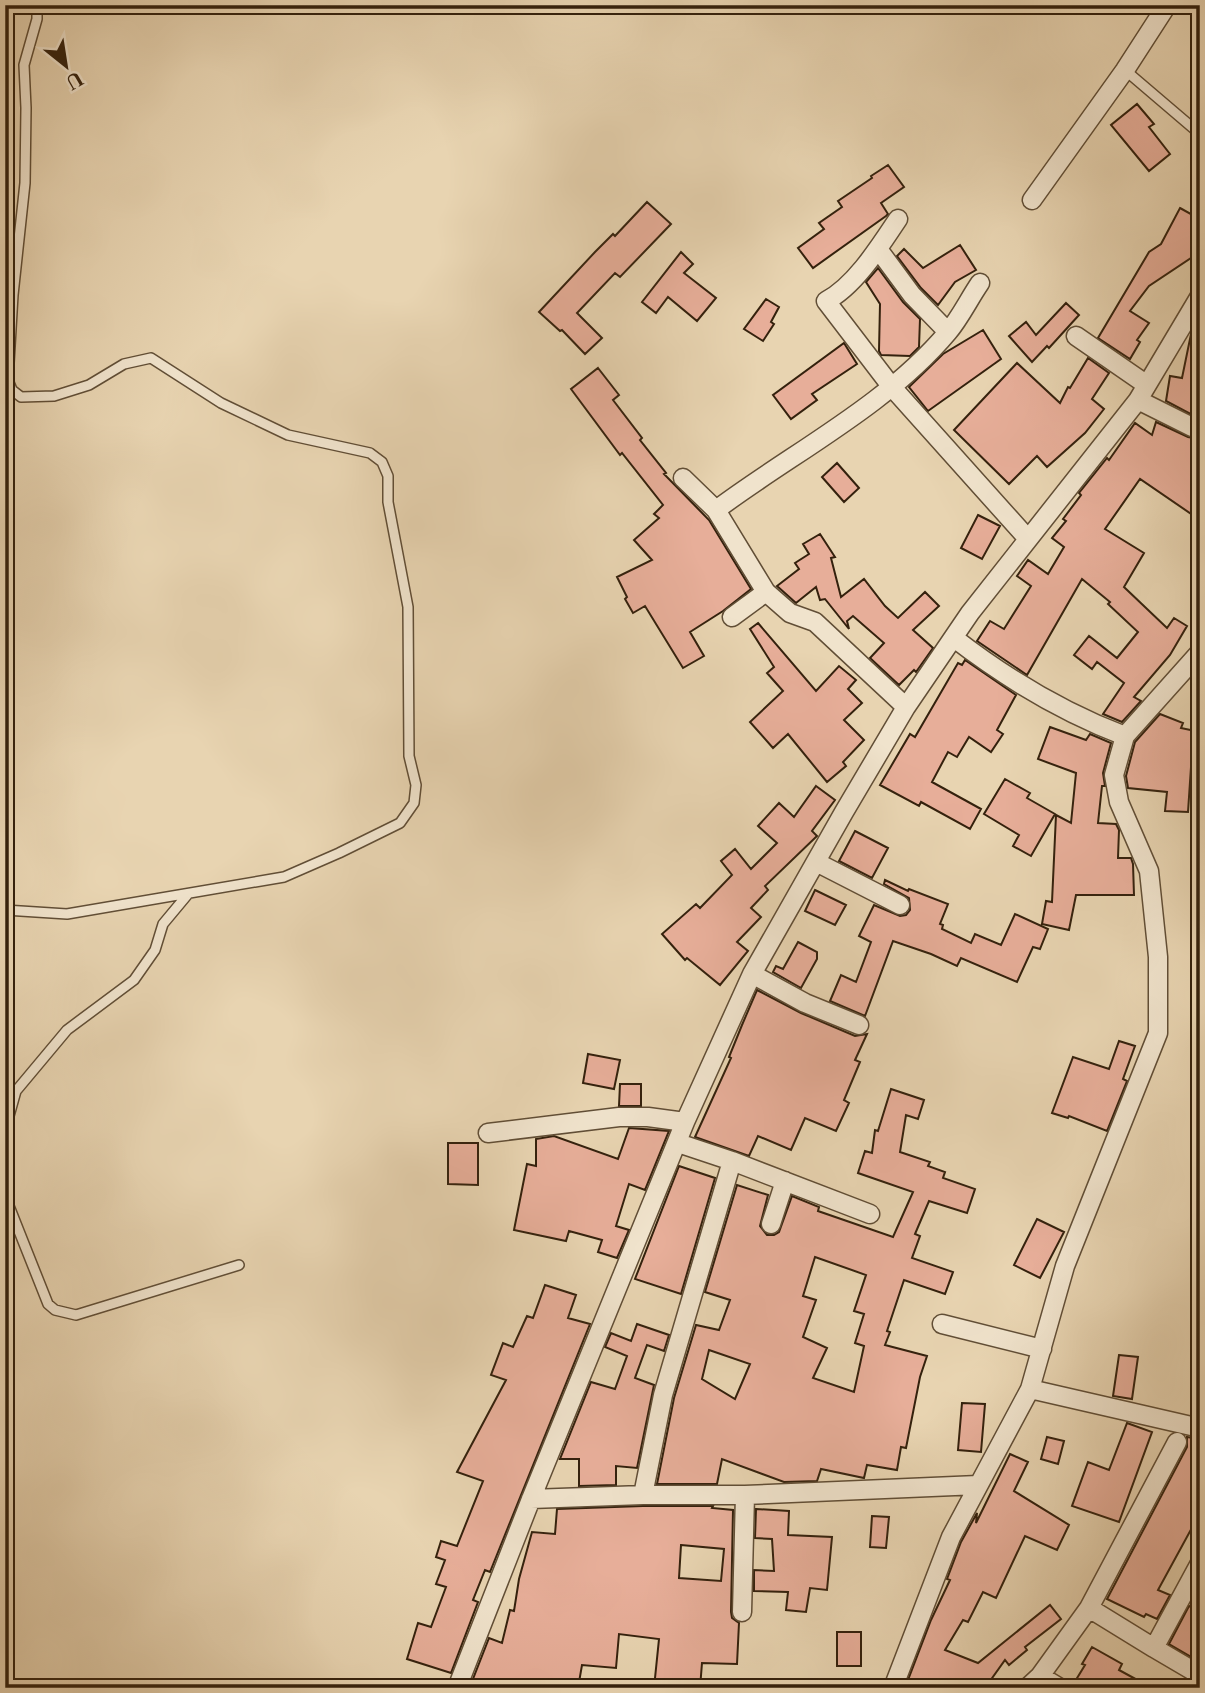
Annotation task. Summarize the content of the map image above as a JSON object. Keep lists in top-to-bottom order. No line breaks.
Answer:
{"north":"bottom right"}
